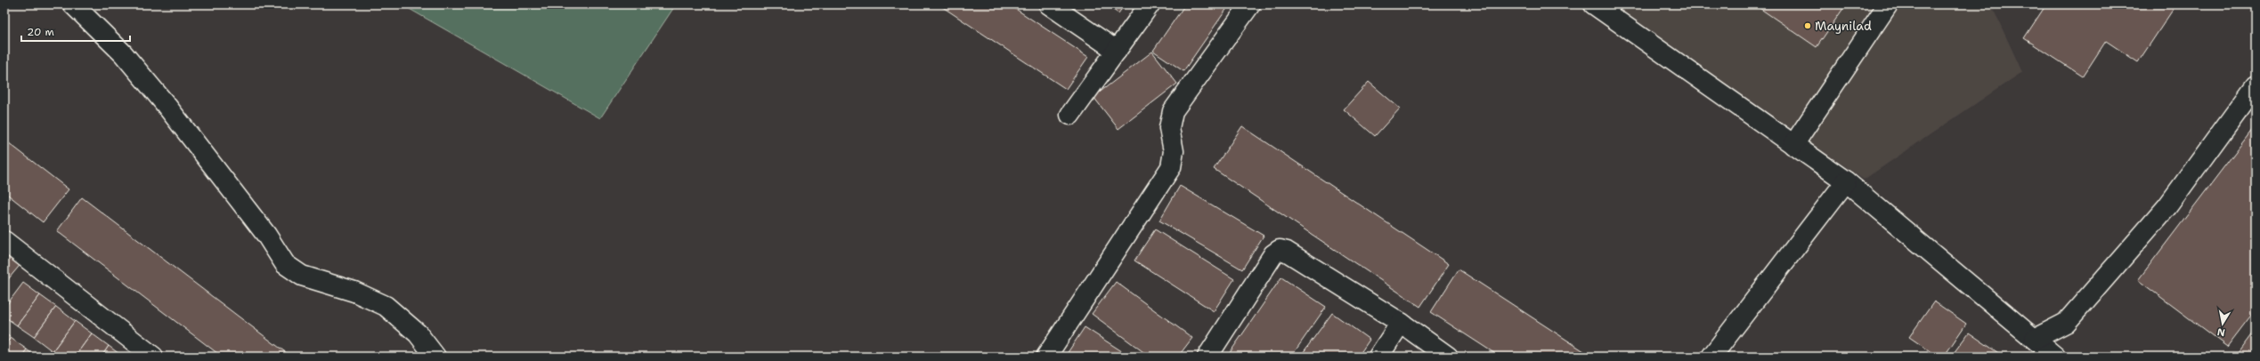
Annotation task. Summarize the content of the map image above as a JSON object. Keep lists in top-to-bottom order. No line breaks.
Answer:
{"places":["Maynilad"],"scale_bar":"20 m","north":"bottom"}
